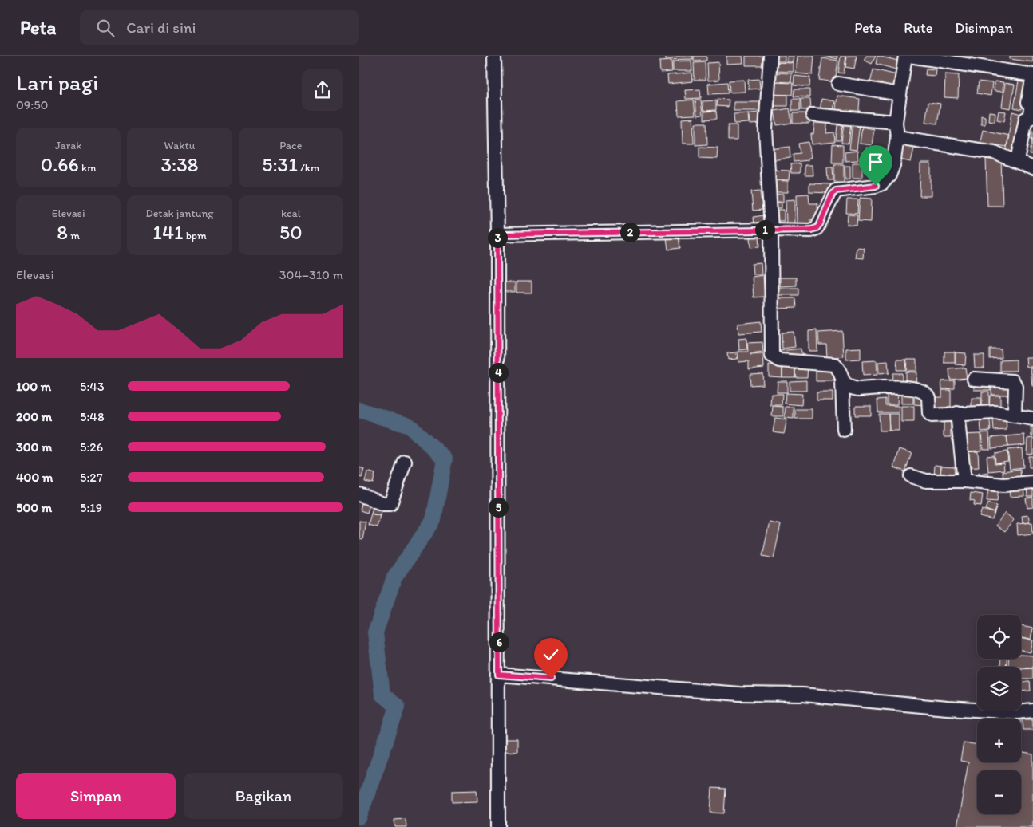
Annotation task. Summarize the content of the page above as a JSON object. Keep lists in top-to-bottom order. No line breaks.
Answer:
{"page":{"header":"Peta","search":"Cari di sini","nav":["Peta","Rute","Disimpan"],"heading":["Lari pagi","09:50"],"stats":[["Jarak","0.66 km"],["Waktu","3:38"],["Pace","5:31 /km"],["Elevasi","8 m"],["Detak jantung","141 bpm"],["kcal","50"]],"pins":["1","2","3","4","5","6"],"chart":["Elevasi","304–310 m"],"list":[{"name":"100 m","note":"5:43"},{"name":"200 m","note":"5:48"},{"name":"300 m","note":"5:26"},{"name":"400 m","note":"5:27"},{"name":"500 m","note":"5:19"}],"map_buttons":["+","−"],"buttons":["Simpan","Bagikan"]}}
